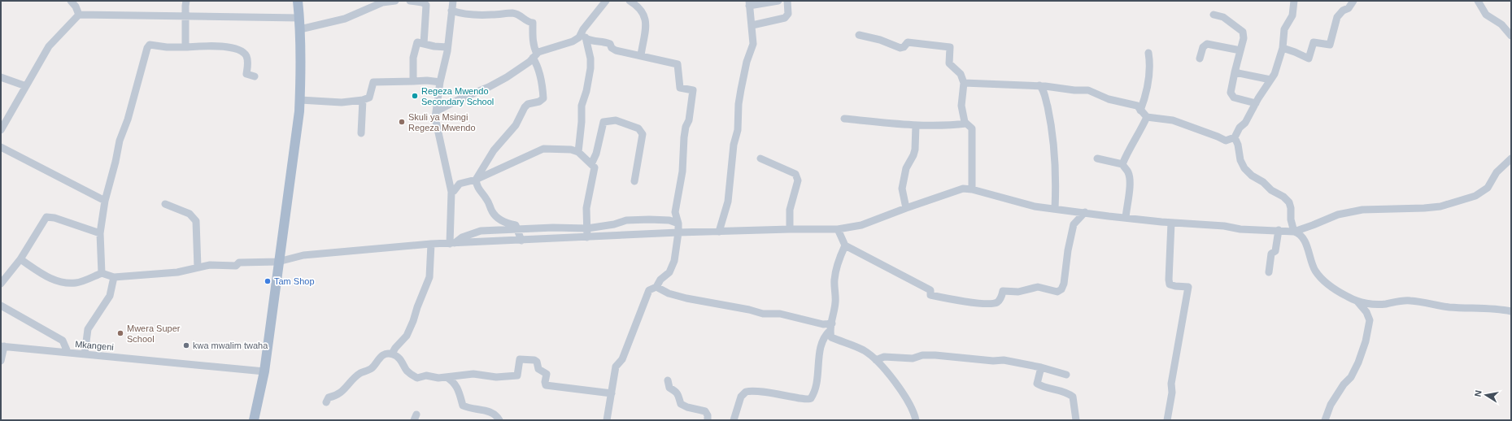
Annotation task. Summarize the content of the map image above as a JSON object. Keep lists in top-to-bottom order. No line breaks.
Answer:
{"streets":{"street":["Mkangeni"]},"places":["Regeza Mwendo Secondary School","Skuli ya Msingi Regeza Mwendo","Tam Shop","Mwera Super School","kwa mwalim twaha"],"north":"left"}
